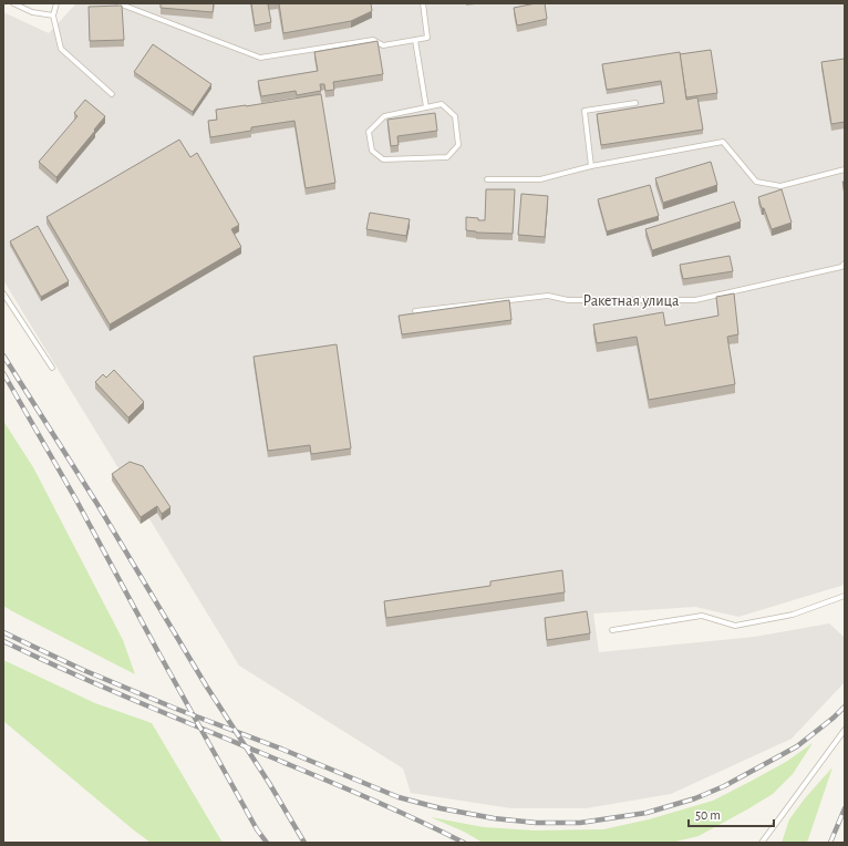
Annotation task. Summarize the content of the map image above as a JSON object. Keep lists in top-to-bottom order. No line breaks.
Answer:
{"streets":{"lane":["Ракетная улица"]},"scale_bar":"50 m"}
